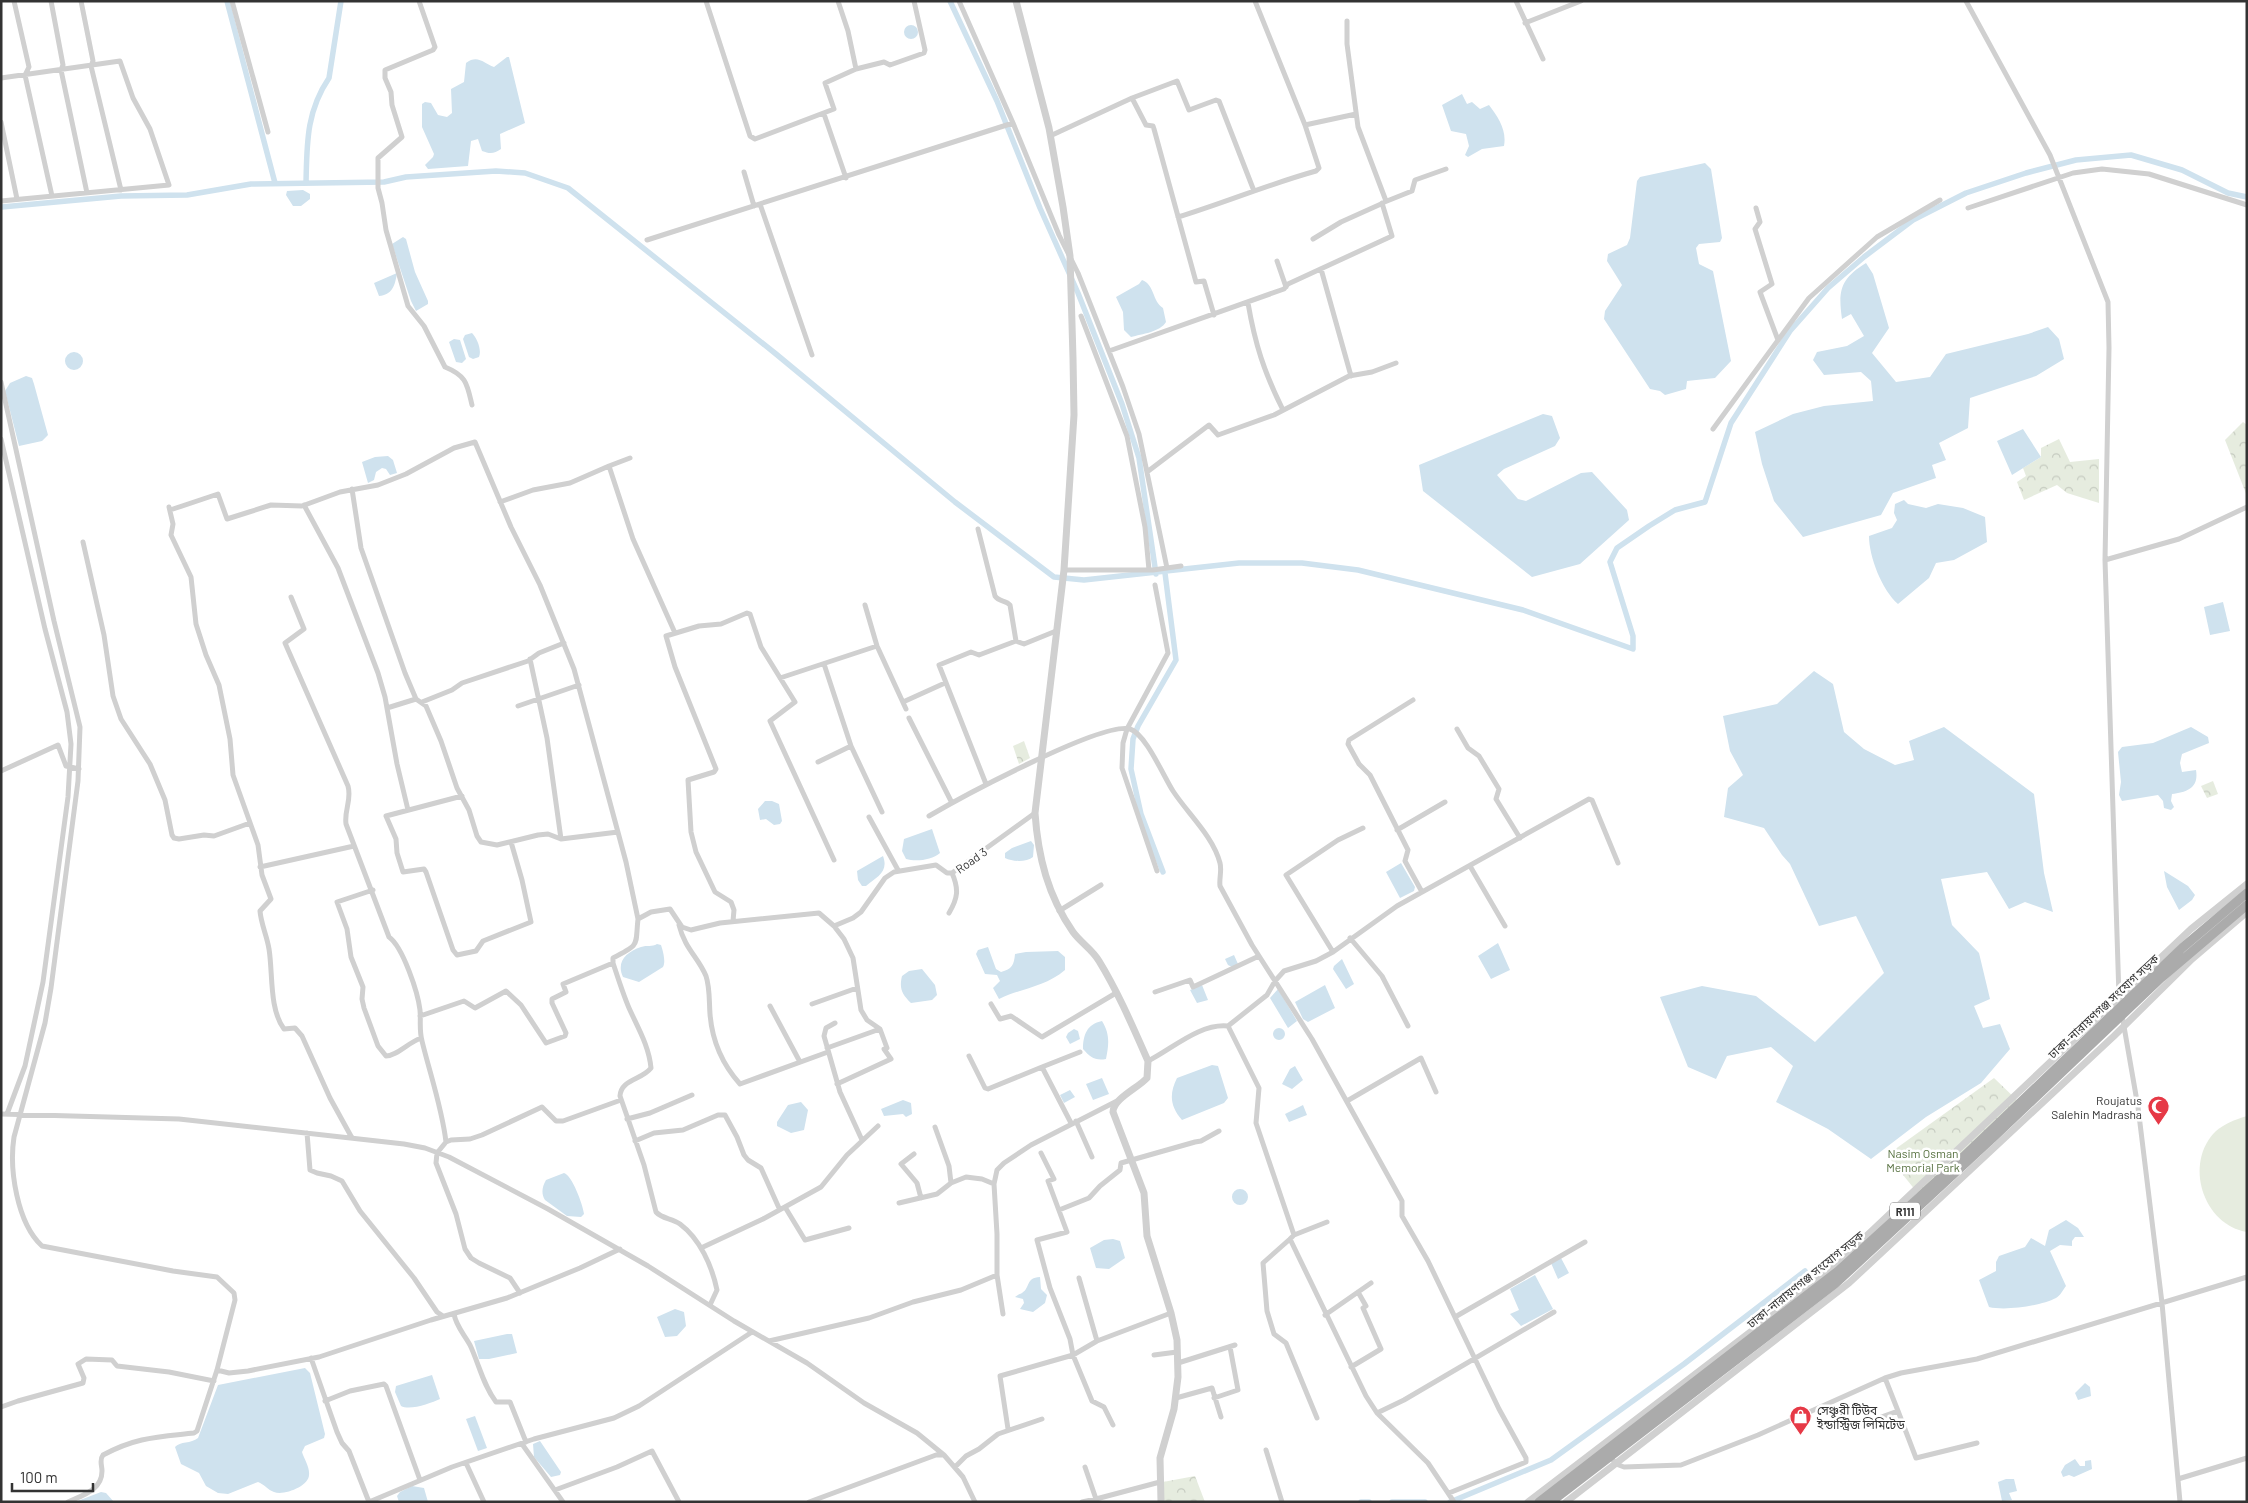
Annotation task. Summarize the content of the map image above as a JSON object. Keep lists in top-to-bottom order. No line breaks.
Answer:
{"streets":{"main road":["ঢাকা-নারায়ণগঞ্জ সংযোগ সড়ক","R111"],"street":["Road 3"]},"parks":["Nasim Osman Memorial Park"],"places":{"mosque":["Roujatus Salehin Madrasha"],"shop":["সেঞ্চুরী টিউব ইন্ডাস্ট্রিজ লিমিটেড"]},"scale_bar":"100 m"}
